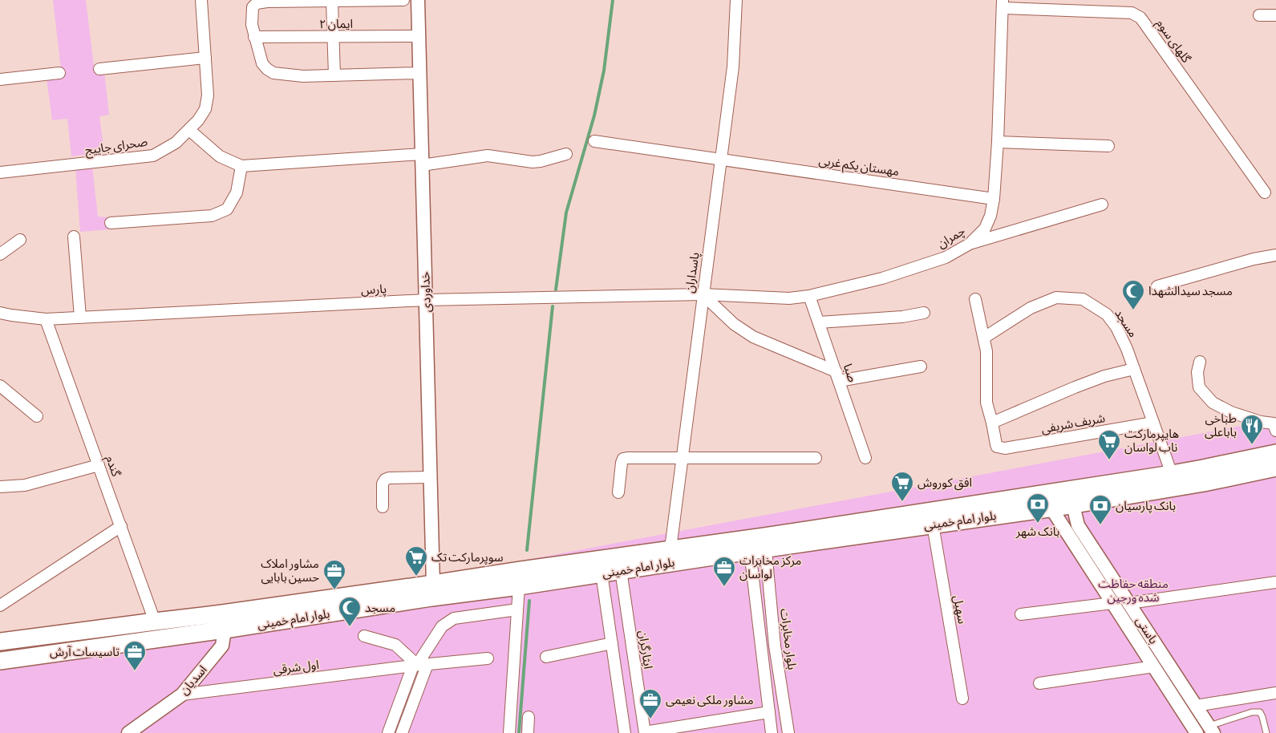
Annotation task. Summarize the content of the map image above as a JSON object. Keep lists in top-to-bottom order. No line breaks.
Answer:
{"streets":{"main road":["بلوار امام خمینی"],"street":["ایمان ۲","گلهای سوم","صحرای جاییج","مهستان یکم غربی","چمران","پاسداران","پارس","خداوردی","مسجد","صبا","شریف شریفی","گندم","سهیل","باستی","بلوار مخابرات","ایثارگران","اول شرقی","اسدیان"]},"crossings":[["ایمان ۲","خداوردی"],["گلهای سوم","چمران"],["مهستان یکم غربی","چمران"],["مهستان یکم غربی","پاسداران"],["چمران","پاسداران"],["چمران","پارس"],["چمران","صبا"],["پاسداران","پارس"],["پاسداران","بلوار امام خمینی"],["پارس","خداوردی"],["پارس","گندم"],["خداوردی","بلوار امام خمینی"],["مسجد","شریف شریفی"],["مسجد","بلوار امام خمینی"],["گندم","بلوار امام خمینی"],["بلوار امام خمینی","سهیل"],["بلوار امام خمینی","باستی"],["بلوار امام خمینی","بلوار مخابرات"],["بلوار امام خمینی","ایثارگران"],["بلوار امام خمینی","اسدیان"],["اول شرقی","اسدیان"]],"parks":["منطقه حفاظت شده ورجین"],"places":{"mosque":["مسجد سیدالشهدا","مسجد"],"restaurant":["طباخی باباعلی"],"supermarket":["هایپرمارکت ناب لواسان","افق کوروش","سوپرمارکت تک"],"bank":["بانک شهر","بانک پارسیان"],"office":["مرکز مخابرات لواسان","مشاور املاک حسین بابایی","تاسیسات آرش","مشاور ملکی نعیمی"]}}
